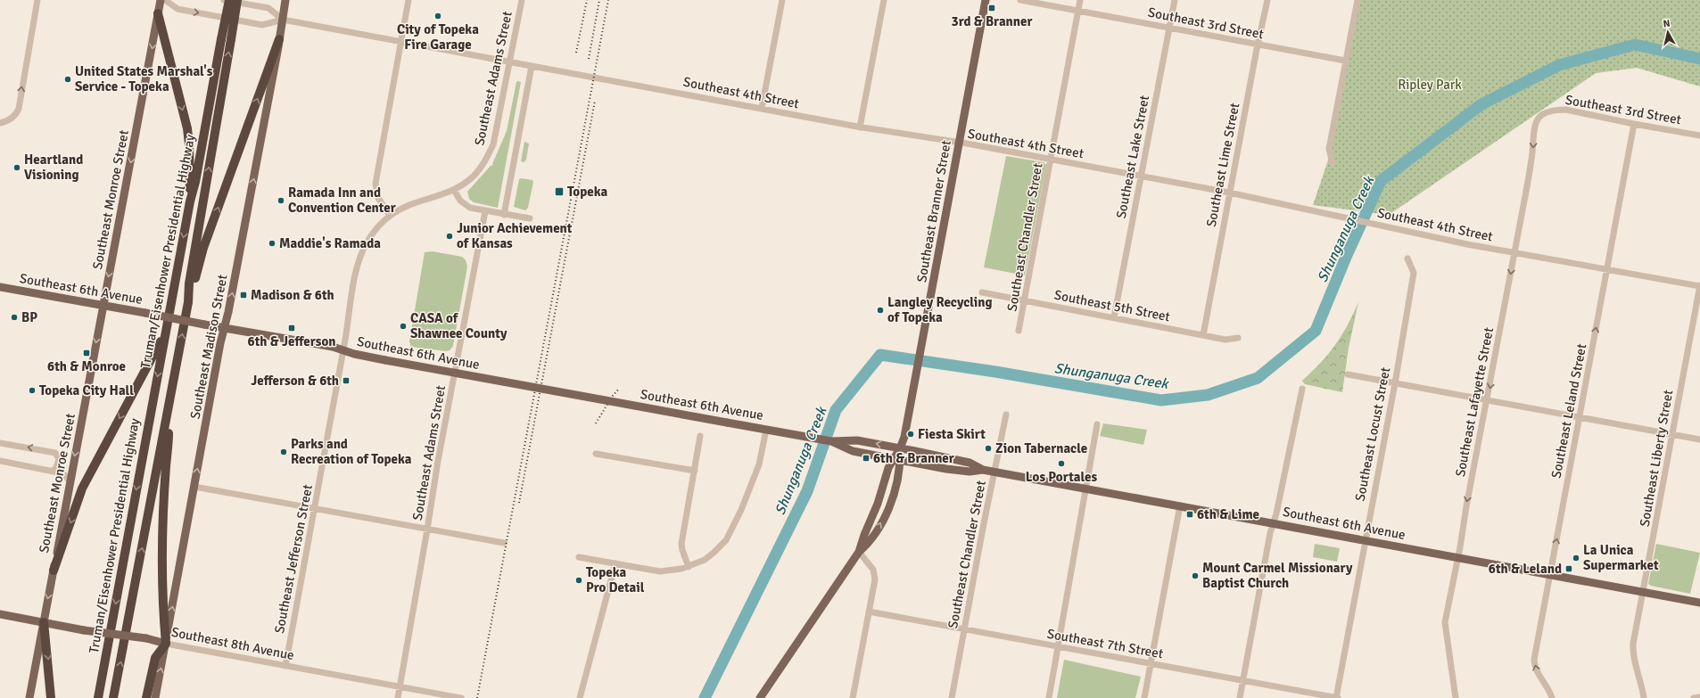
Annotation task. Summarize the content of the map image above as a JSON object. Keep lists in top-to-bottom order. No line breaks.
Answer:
{"streets":{"highway":["Truman/Eisenhower Presidential Highway"],"main road":["Southeast Monroe Street","Southeast Branner Street","Southeast 6th Avenue","Southeast Madison Street","Southeast 8th Avenue"],"street":["Southeast 3rd Street","Southeast Adams Street","Southeast 4th Street","Southeast Lake Street","Southeast Lime Street","Southeast Chandler Street","Southeast 5th Street","Southeast Lafayette Street","Southeast Leland Street","Southeast Locust Street","Southeast Liberty Street","Southeast Jefferson Street","Southeast 7th Street"]},"crossings":[["Southeast 3rd Street","Southeast Lake Street"],["Southeast 3rd Street","Southeast Lime Street"],["Southeast 3rd Street","Southeast Chandler Street"],["Southeast 3rd Street","Southeast Lafayette Street"],["Southeast 3rd Street","Southeast Leland Street"],["Southeast Adams Street","Southeast 4th Street"],["Southeast Adams Street","Southeast 8th Avenue"],["Southeast 4th Street","Southeast Lake Street"],["Southeast 4th Street","Southeast Lime Street"],["Southeast 4th Street","Southeast Branner Street"],["Southeast 4th Street","Southeast Chandler Street"],["Southeast 4th Street","Southeast Madison Street"],["Southeast 4th Street","Southeast Lafayette Street"],["Southeast 4th Street","Southeast Leland Street"],["Southeast 4th Street","Southeast Liberty Street"],["Southeast Lake Street","Southeast 5th Street"],["Southeast Lime Street","Southeast 5th Street"],["Southeast Monroe Street","Southeast 6th Avenue"],["Southeast Monroe Street","Southeast 8th Avenue"],["Southeast Branner Street","Southeast 6th Avenue"],["Southeast Chandler Street","Southeast 6th Avenue"],["Southeast Chandler Street","Southeast 5th Street"],["Southeast Chandler Street","Southeast 7th Street"],["Southeast 6th Avenue","Southeast Madison Street"],["Southeast 6th Avenue","Southeast Lafayette Street"],["Southeast 6th Avenue","Southeast Leland Street"],["Southeast 6th Avenue","Southeast Locust Street"],["Southeast 6th Avenue","Southeast Liberty Street"],["Southeast 6th Avenue","Southeast Jefferson Street"],["Southeast Madison Street","Southeast 8th Avenue"],["Southeast Locust Street","Southeast 7th Street"],["Southeast Jefferson Street","Southeast 8th Avenue"]],"one_way":["Southeast Monroe Street","Southeast Madison Street","Southeast Lafayette Street","Southeast Leland Street"],"water":["Shunganuga Creek"],"parks":["Ripley Park"],"places":{"transit":["3rd & Branner","Topeka","Madison & 6th","6th & Jefferson","6th & Monroe","Jefferson & 6th","6th & Branner","6th & Lime","6th & Leland"],"other":["City of Topeka Fire Garage","United States Marshal's Service - Topeka","Heartland Visioning","Ramada Inn and Convention Center","Junior Achievement of Kansas","Maddie's Ramada","Langley Recycling of Topeka","BP","CASA of Shawnee County","Topeka City Hall","Fiesta Skirt","Zion Tabernacle","Parks and Recreation of Topeka","Los Portales","La Unica Supermarket","Mount Carmel Missionary Baptist Church","Topeka Pro Detail"]},"north":"top"}
